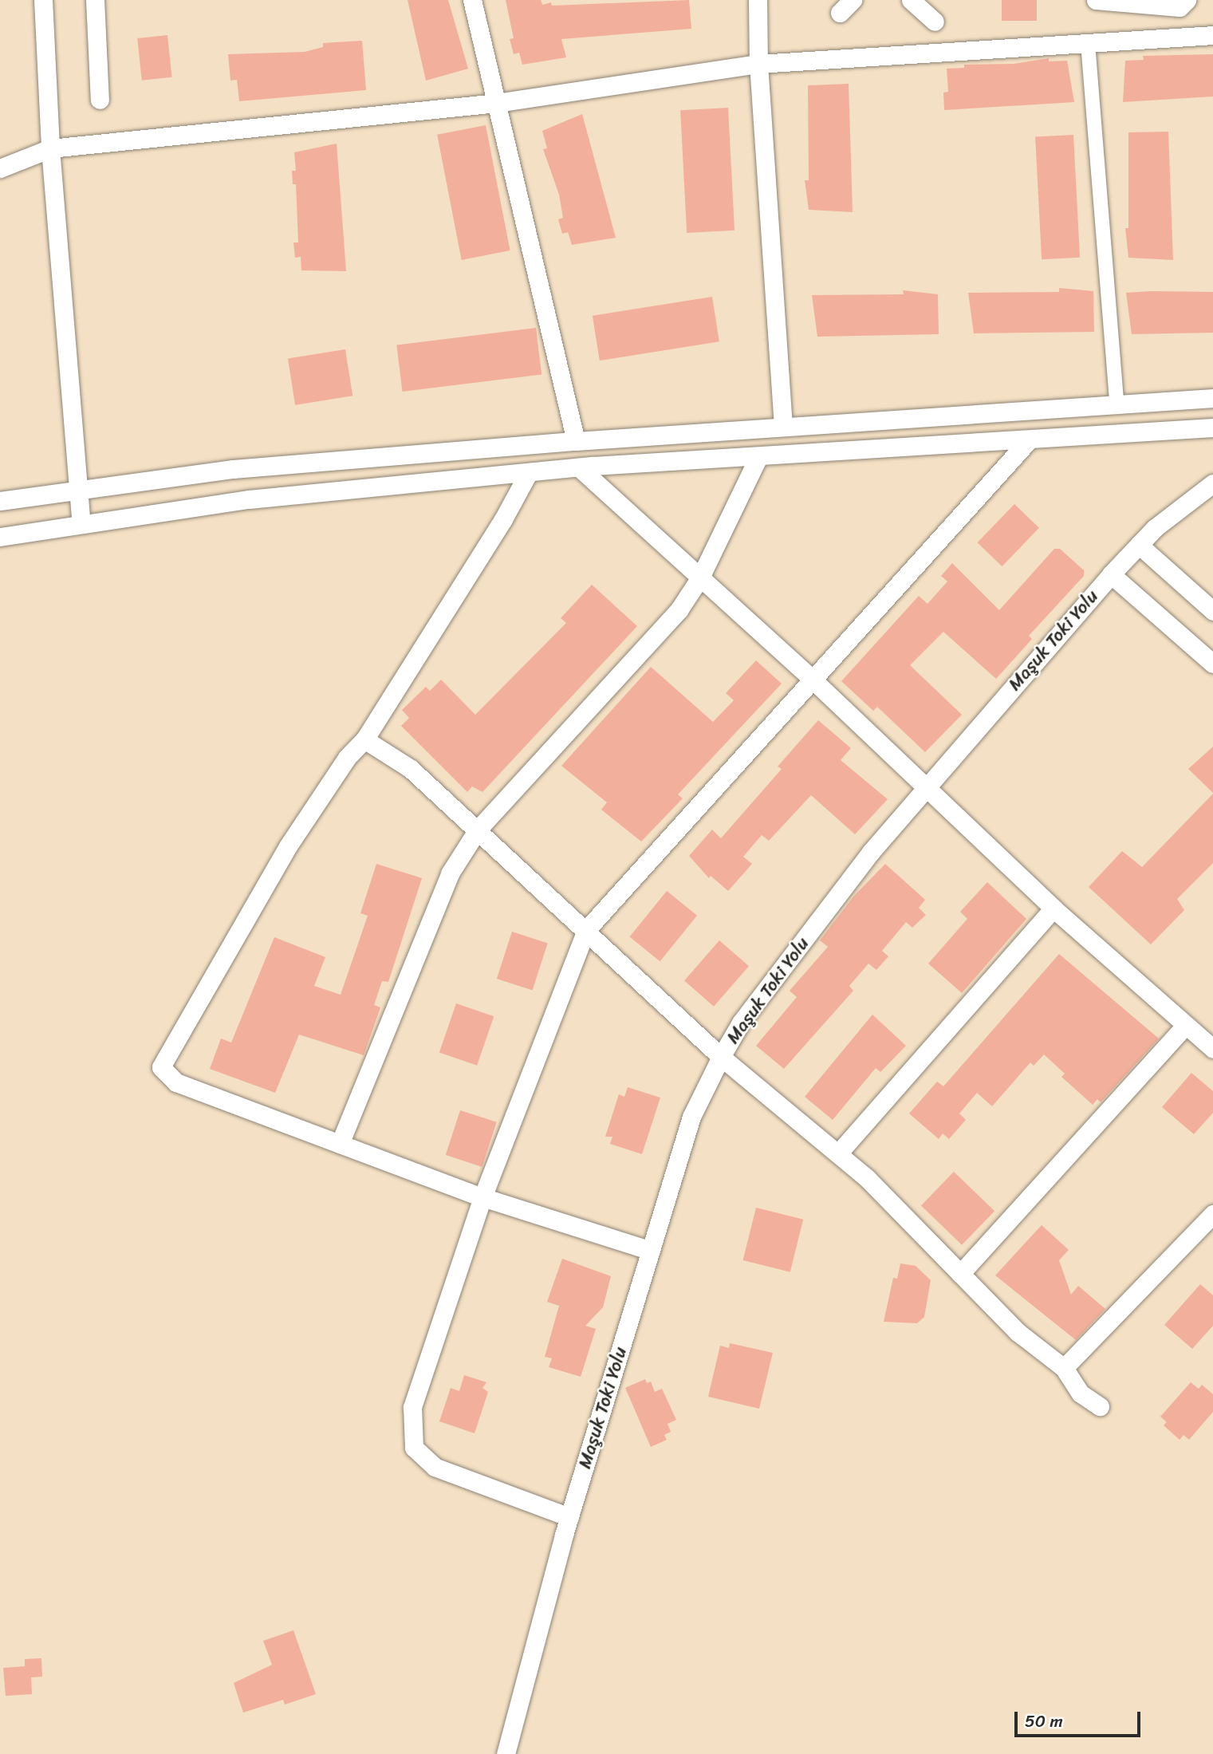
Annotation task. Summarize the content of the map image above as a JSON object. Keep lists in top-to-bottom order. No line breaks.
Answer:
{"streets":{"street":["Maşuk Toki Yolu"]},"scale_bar":"50 m"}
